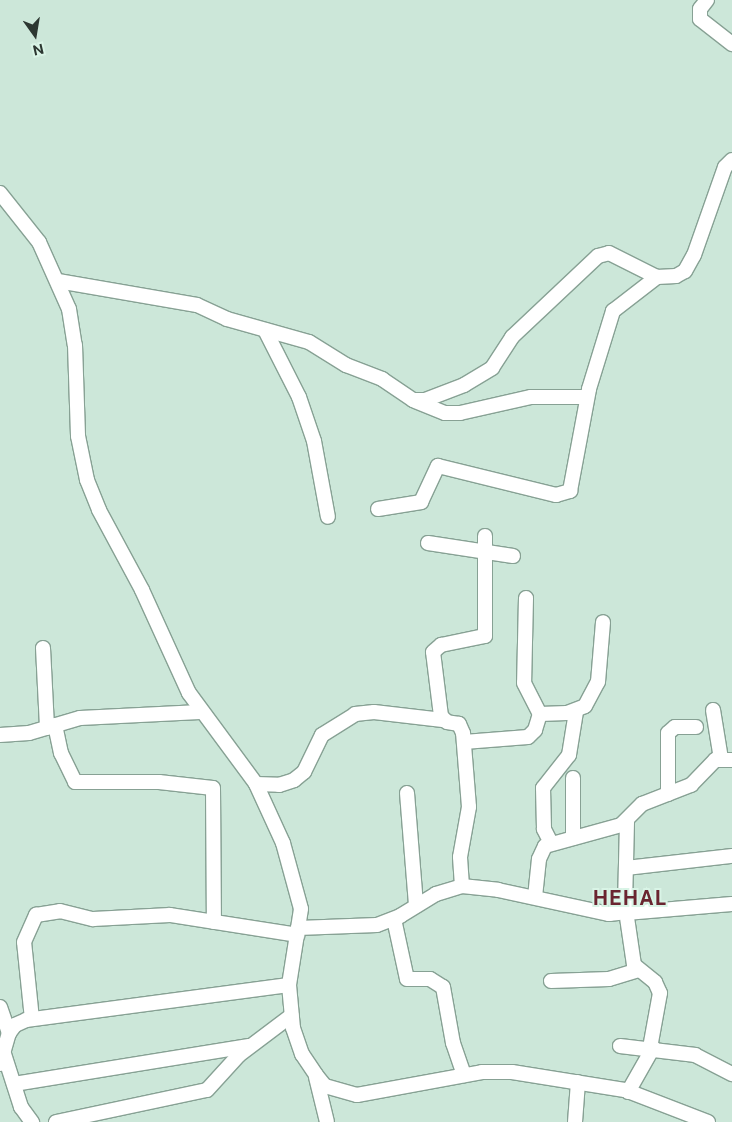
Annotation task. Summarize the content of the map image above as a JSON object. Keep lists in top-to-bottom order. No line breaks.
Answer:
{"districts":["HEHAL"],"north":"bottom"}
